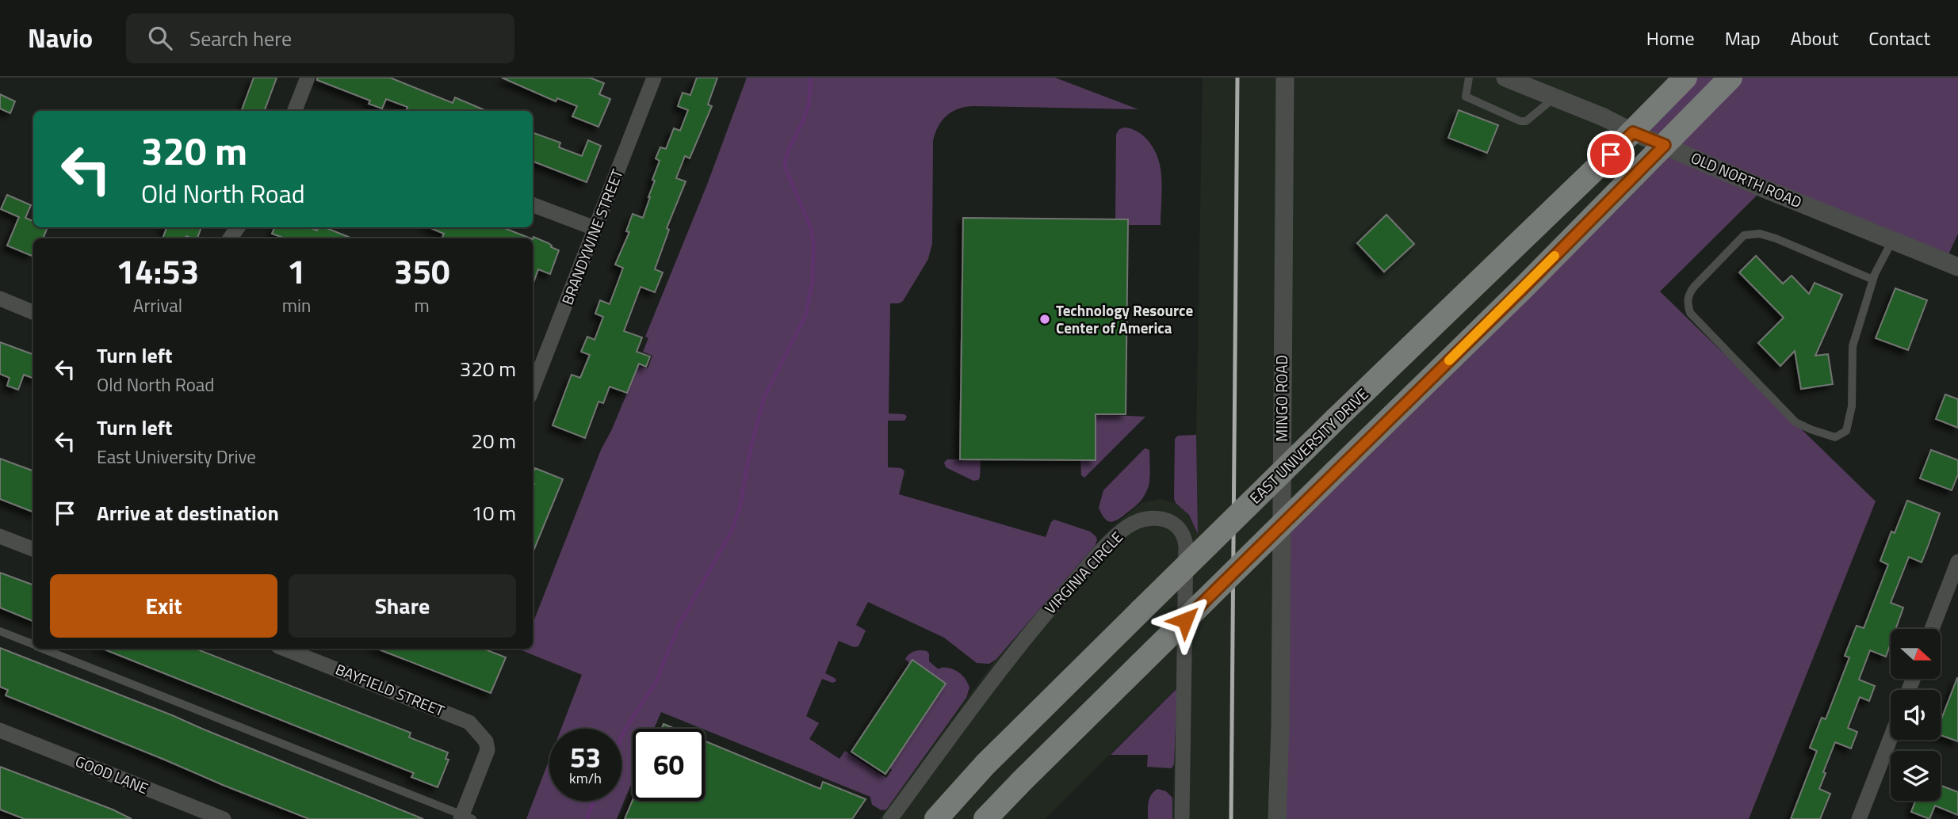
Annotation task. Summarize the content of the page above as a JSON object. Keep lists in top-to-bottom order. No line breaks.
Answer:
{"streets":{"main road":["EAST UNIVERSITY DRIVE"],"street":["OLD NORTH ROAD","BRANDYWINE STREET","MINGO ROAD","VIRGINIA CIRCLE","BAYFIELD STREET","GOOD LANE"]},"crossings":[["OLD NORTH ROAD","EAST UNIVERSITY DRIVE"]],"places":["Technology Resource Center of America"],"north":"right","page":{"header":"Navio","search":"Search here","nav":["Home","Map","About","Contact"],"turn":["320 m","Old North Road"],"eta":["14:53","Arrival","1","min","350","m"],"list":[{"name":"Turn left","note":"Old North Road","value":"320 m"},{"name":"Turn left","note":"East University Drive","value":"20 m"},{"name":"Arrive at destination","value":"10 m"}],"buttons":["Exit","Share"],"speed":"53 km/h","limit":"60"}}
